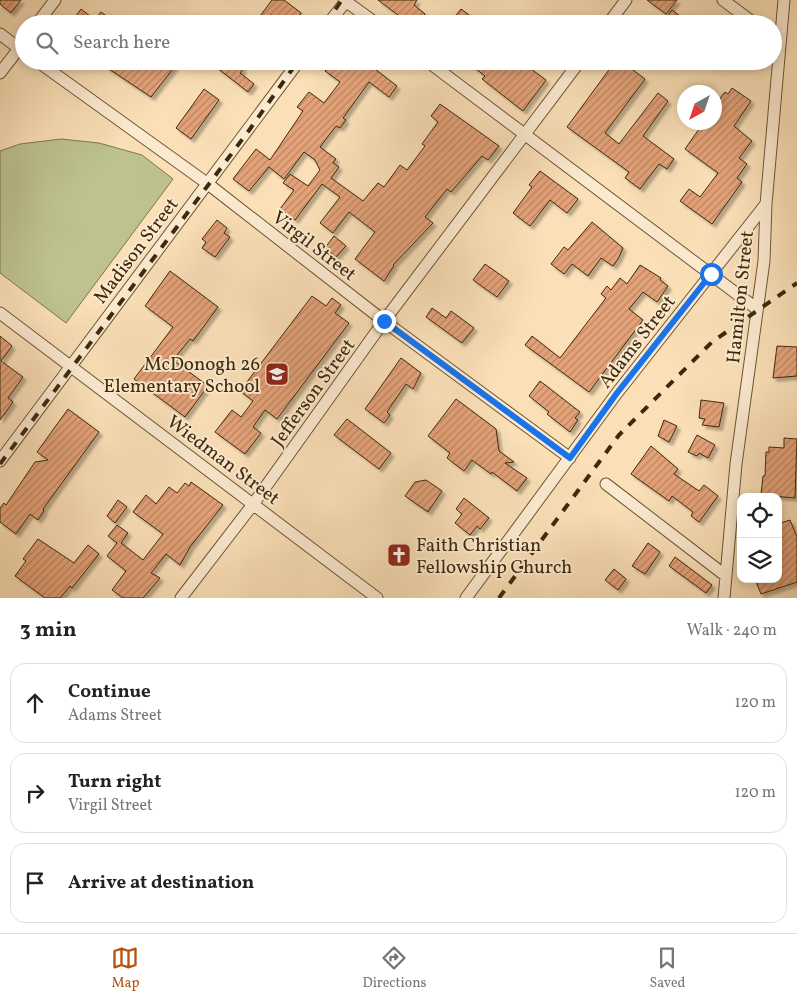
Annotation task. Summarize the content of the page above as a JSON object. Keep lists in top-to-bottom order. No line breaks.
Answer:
{"streets":{"street":["Virgil Street","Madison Street","Hamilton Street","Adams Street","Jefferson Street","Wiedman Street"]},"crossings":[["Virgil Street","Madison Street"],["Virgil Street","Adams Street"],["Virgil Street","Jefferson Street"],["Madison Street","Wiedman Street"],["Hamilton Street","Adams Street"],["Jefferson Street","Wiedman Street"]],"places":{"school or university":["McDonogh 26 Elementary School"],"church":["Faith Christian Fellowship Church"]},"north":"bottom left","page":{"search":"Search here","heading":["3 min","Walk · 240 m"],"list":[["Continue","Adams Street","120 m"],["Turn right","Virgil Street","120 m"],"Arrive at destination"],"nav":["Map","Directions","Saved"]}}
